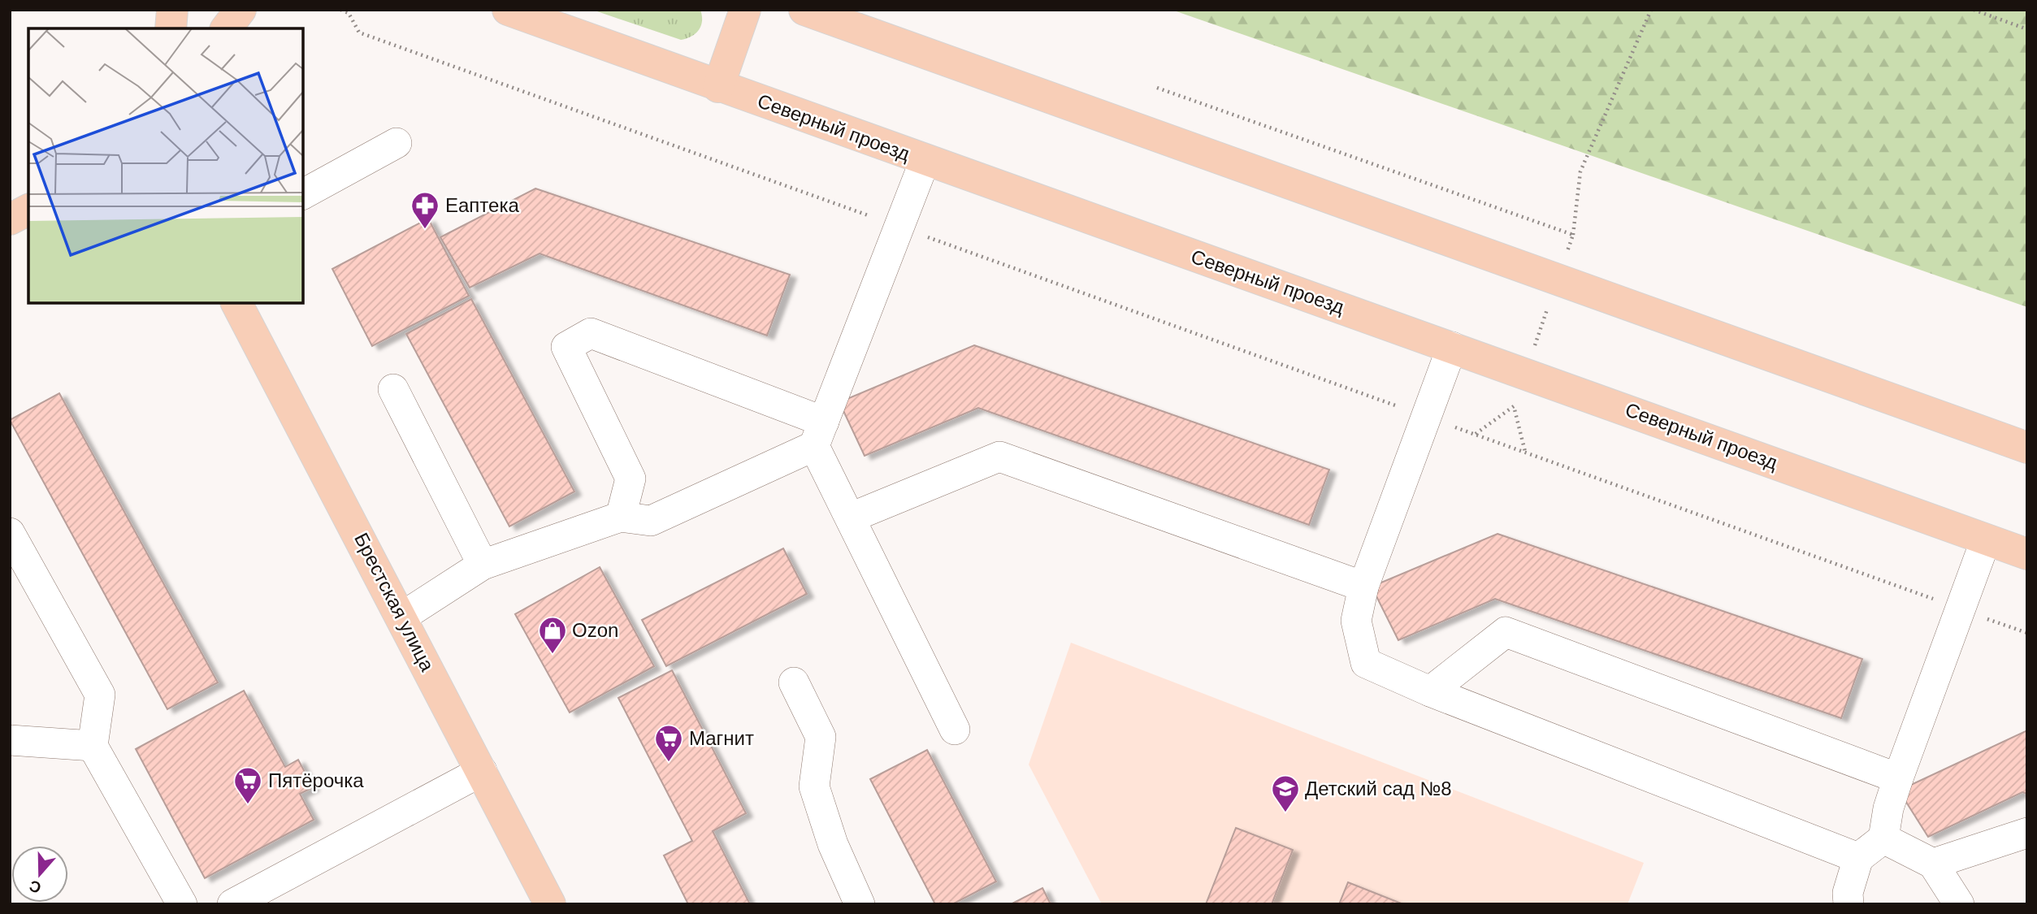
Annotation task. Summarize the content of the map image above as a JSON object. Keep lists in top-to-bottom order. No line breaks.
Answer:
{"streets":{"main road":["Северный проезд","Брестская улица"]},"places":{"pharmacy":["Еаптека"],"shop":["Ozon"],"supermarket":["Магнит","Пятёрочка"],"school or university":["Детский сад №8"]},"north":"bottom"}
